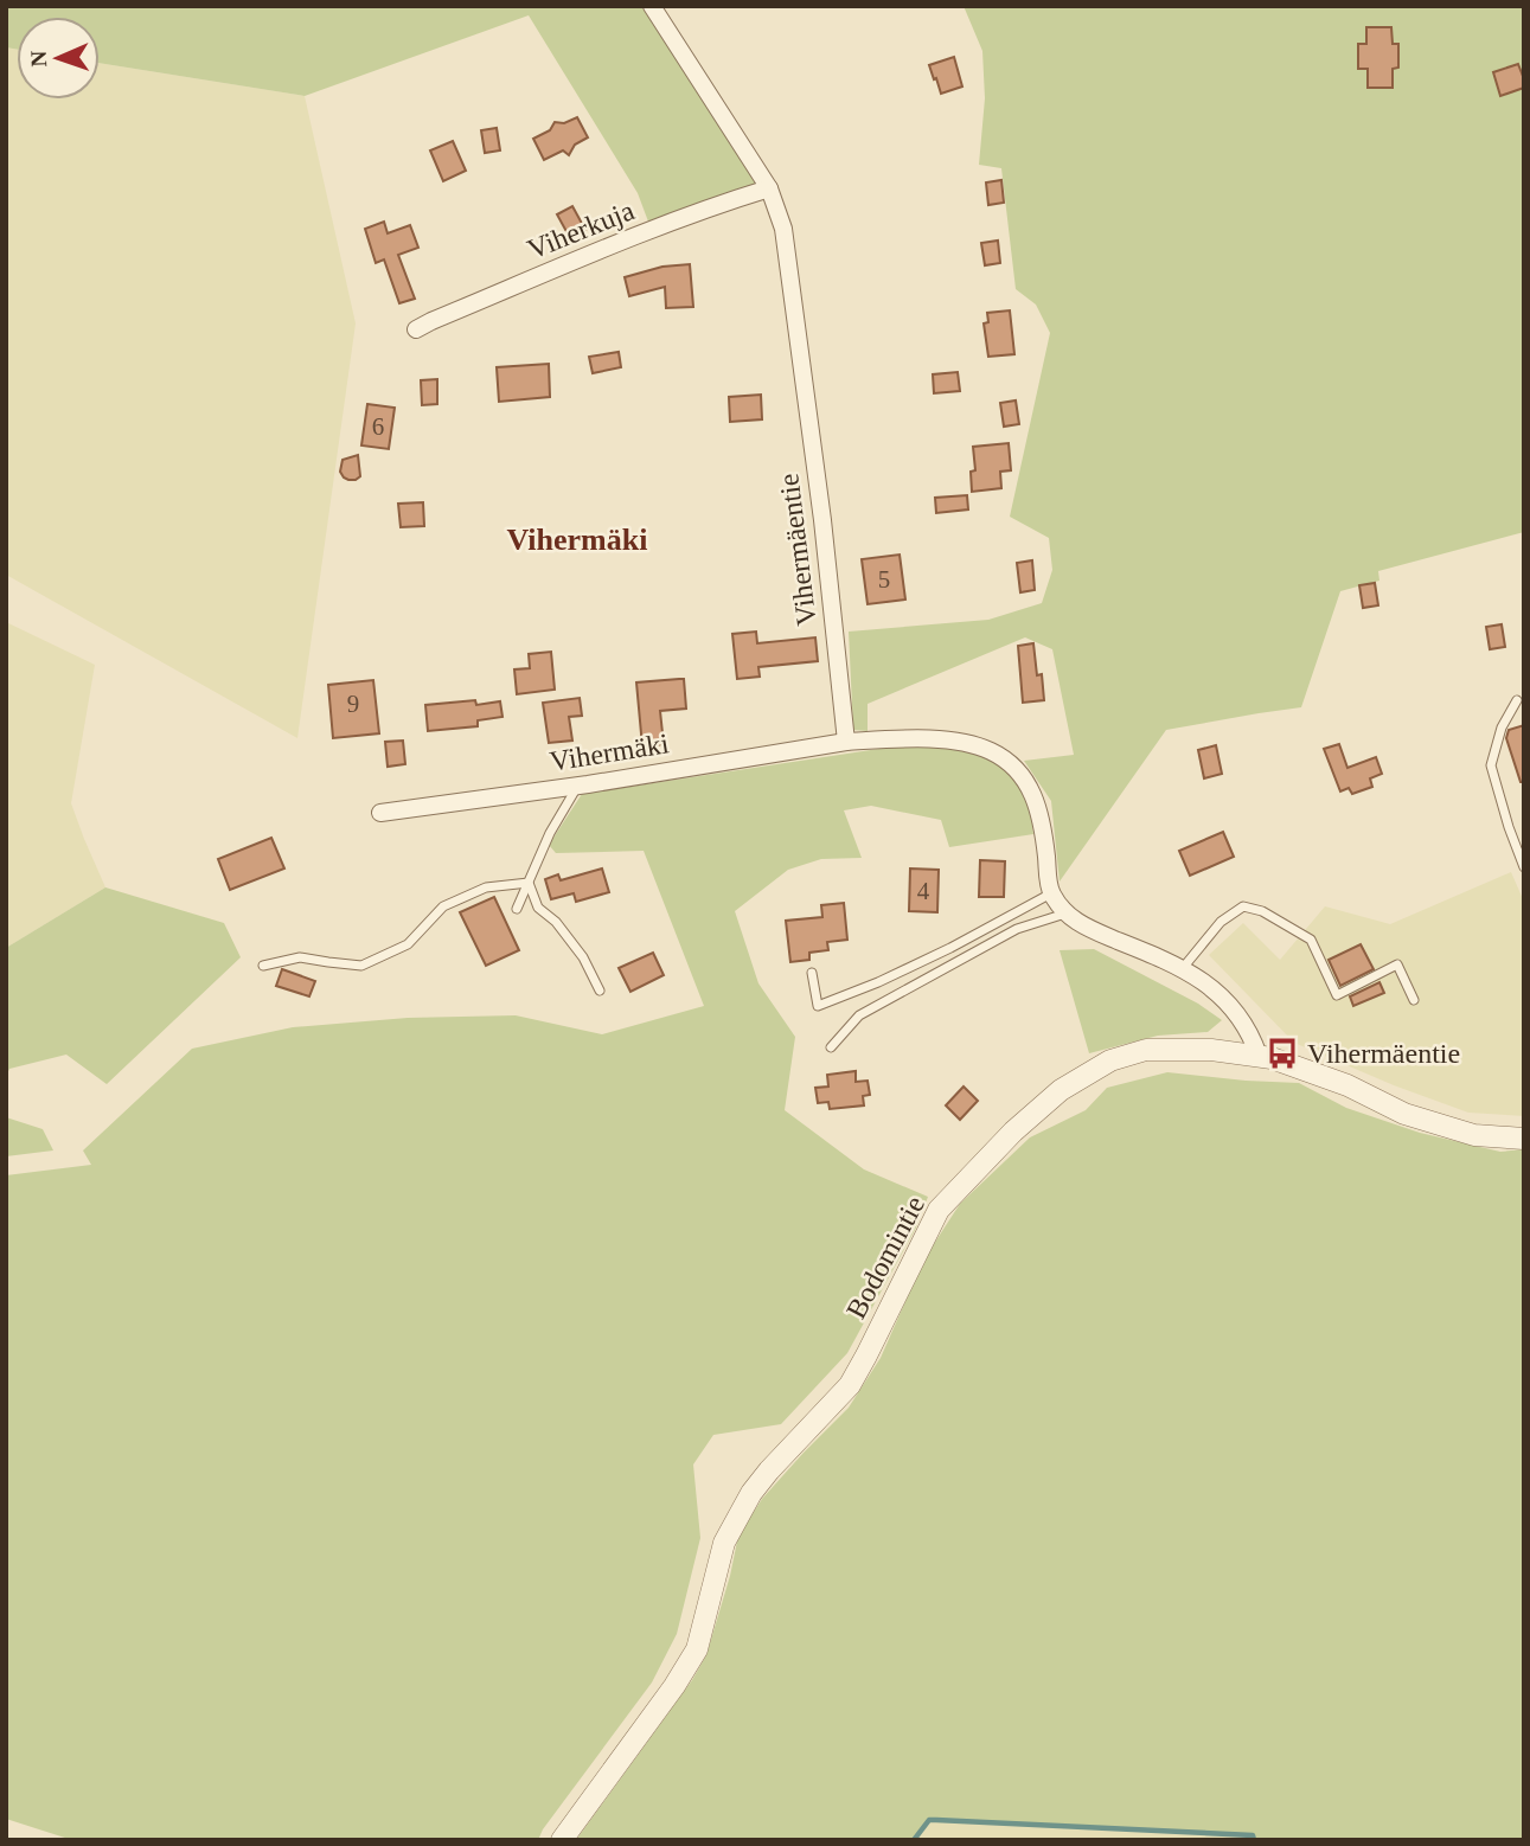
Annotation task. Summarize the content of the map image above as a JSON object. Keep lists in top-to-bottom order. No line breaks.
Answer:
{"streets":{"street":["Viherkuja","Vihermäentie","Vihermäki","Bodomintie"]},"crossings":[["Viherkuja","Vihermäentie"],["Vihermäentie","Vihermäki"]],"districts":["Vihermäki"],"places":{"bus stop":["Vihermäentie"]},"house_numbers":["6","5","9","4"],"north":"left"}
